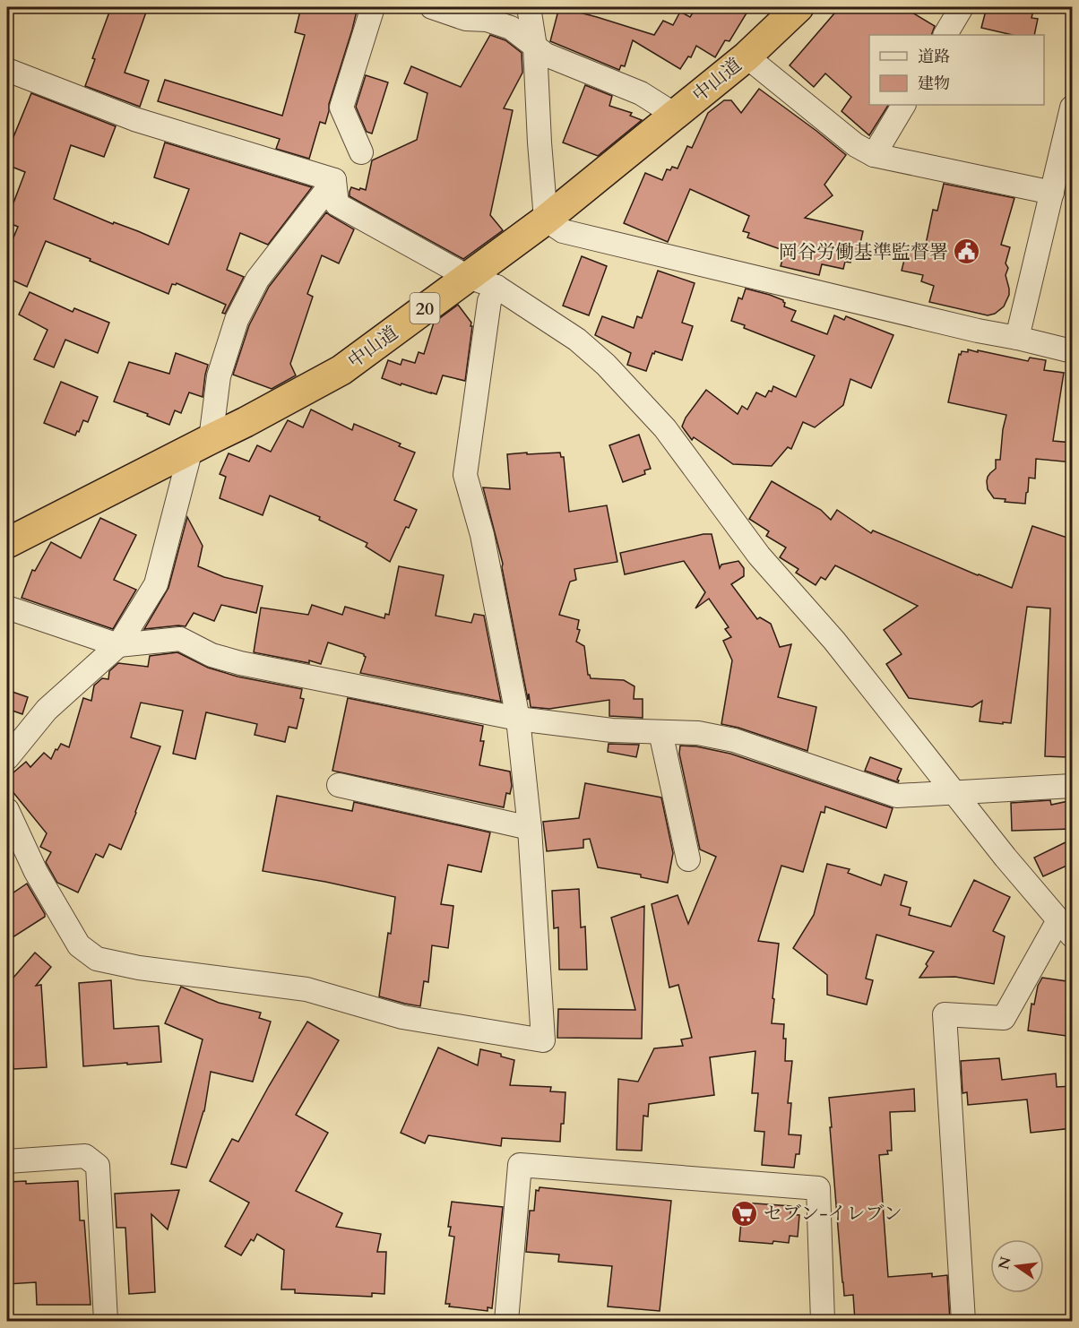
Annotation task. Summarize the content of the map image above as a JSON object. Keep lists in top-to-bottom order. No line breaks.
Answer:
{"streets":{"highway":["中山道","20"]},"places":{"public building":["岡谷労働基準監督署"],"supermarket":["セブン-イレブン"]},"legend":["道路","建物"],"north":"left"}
